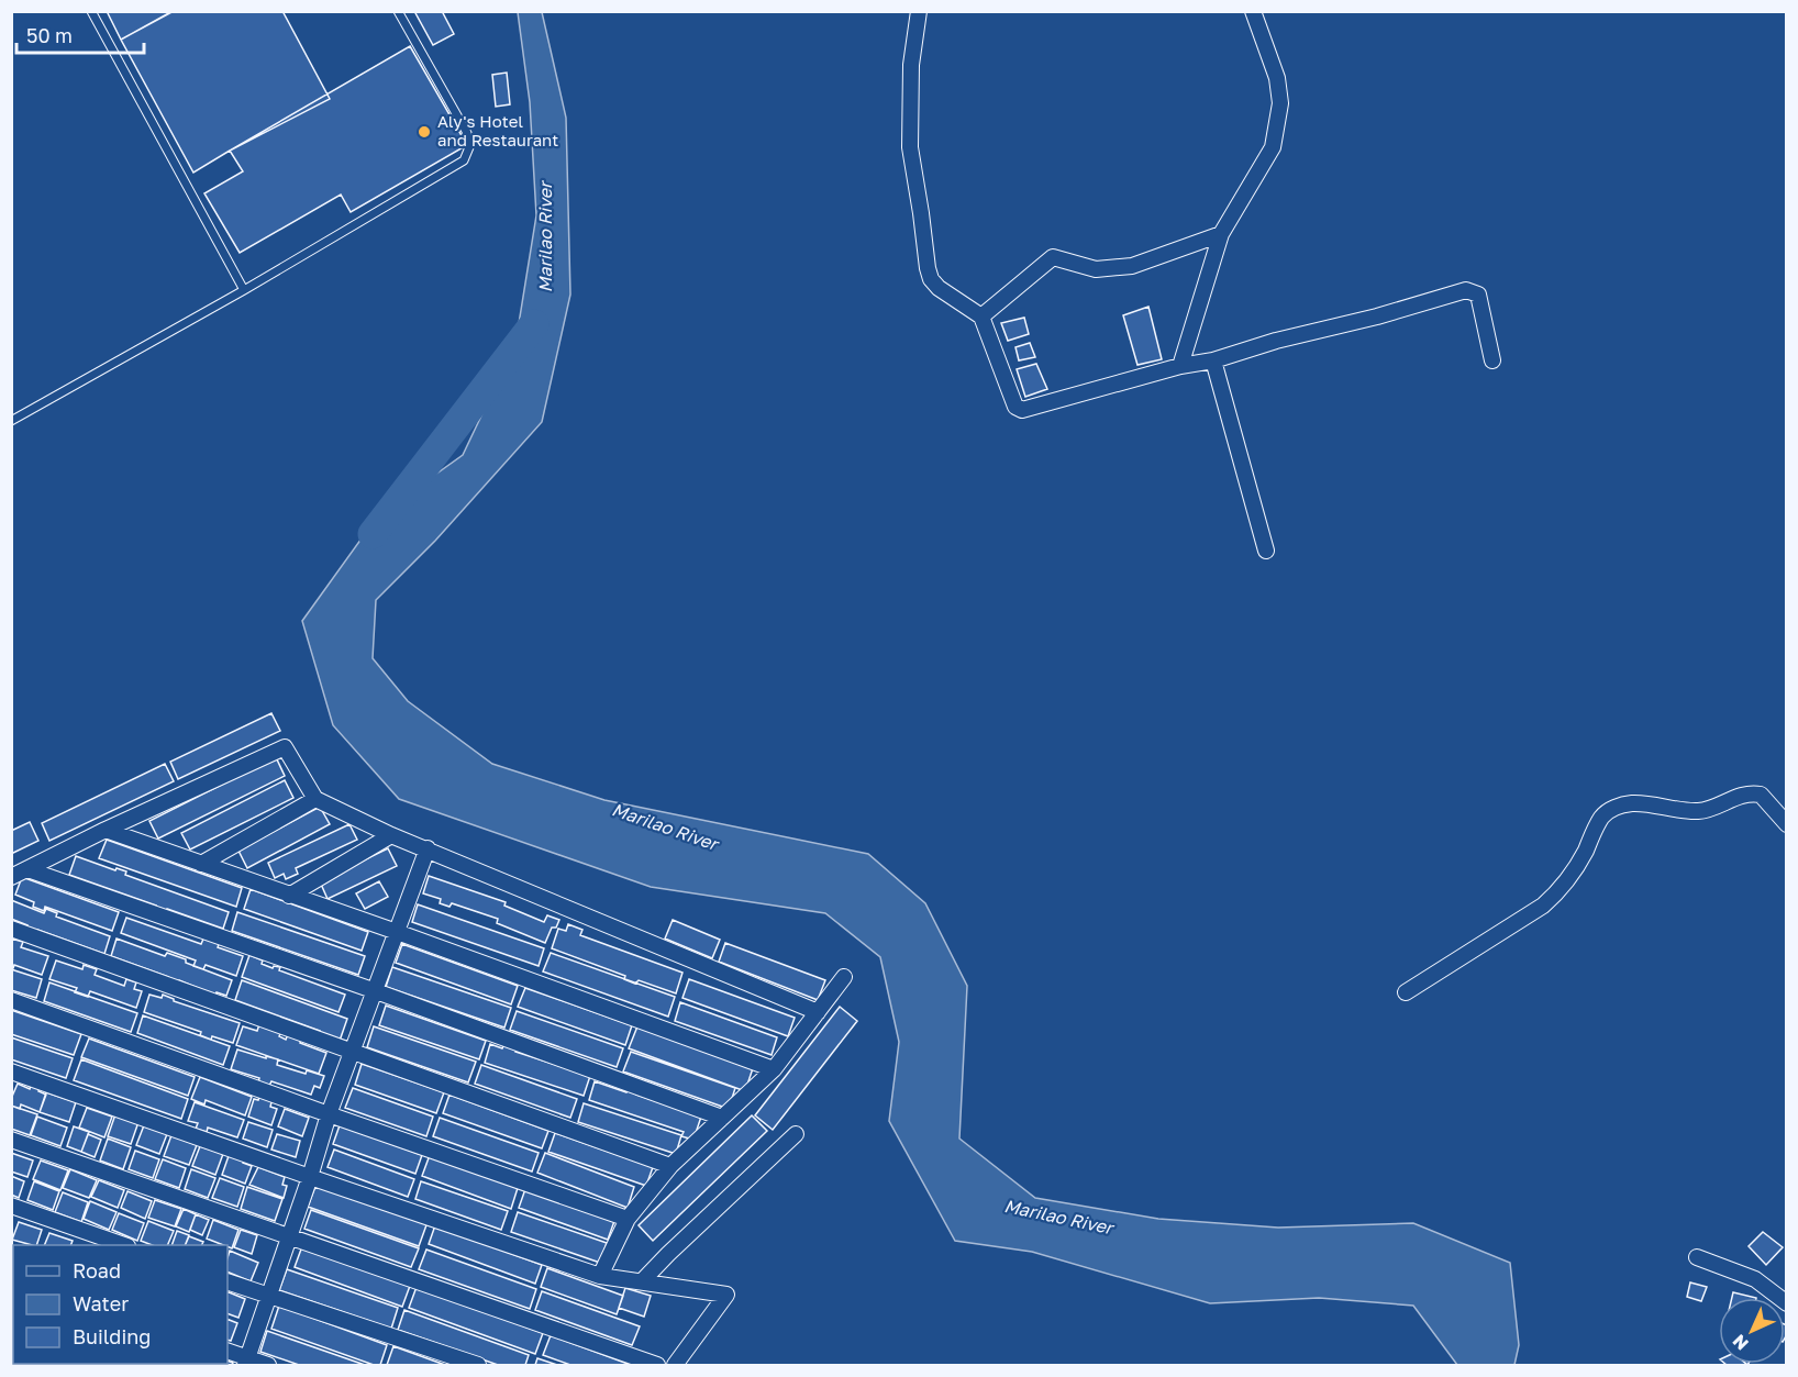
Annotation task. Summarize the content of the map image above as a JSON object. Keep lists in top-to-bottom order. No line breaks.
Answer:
{"water":["Marilao River"],"places":["Aly's Hotel and Restaurant"],"legend":["Road","Water","Building"],"scale_bar":"50 m","north":"bottom left"}
